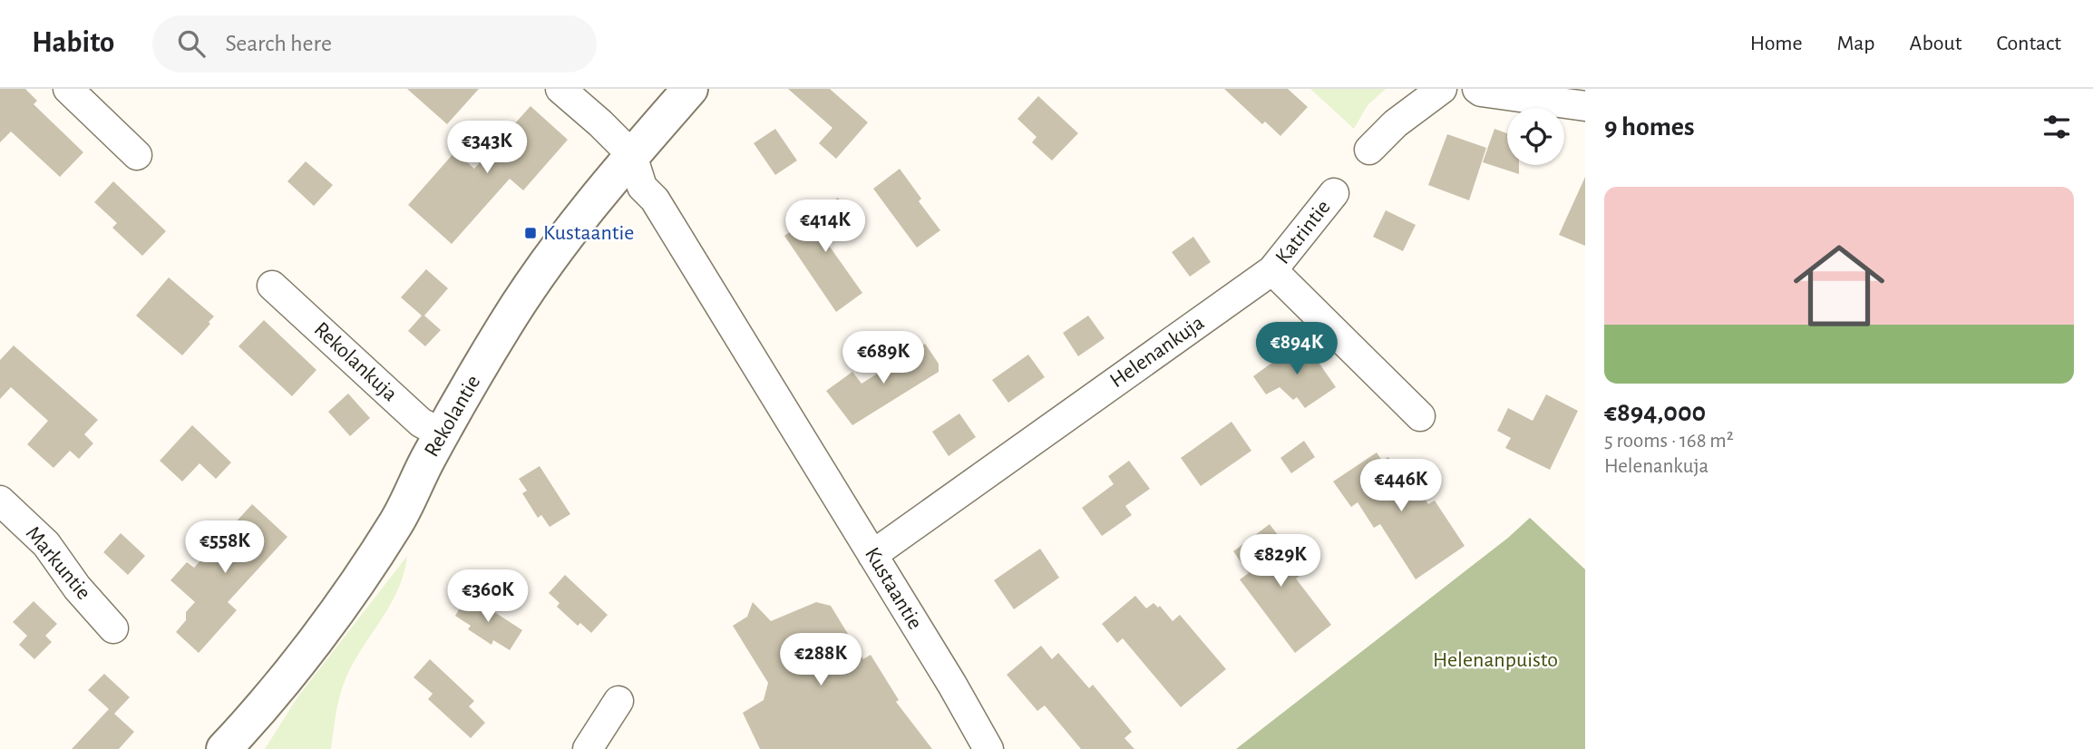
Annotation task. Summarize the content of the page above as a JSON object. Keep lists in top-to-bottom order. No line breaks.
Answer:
{"streets":{"main road":["Rekolantie"],"street":["Katrintie","Helenankuja","Rekolankuja","Markuntie","Kustaantie"]},"crossings":[["Katrintie","Helenankuja"],["Helenankuja","Kustaantie"],["Rekolankuja","Rekolantie"],["Rekolantie","Kustaantie"]],"parks":["Helenanpuisto"],"places":{"transit":["Kustaantie"]},"page":{"header":"Habito","search":"Search here","nav":["Home","Map","About","Contact"],"heading":"9 homes","price":["€343K","€414K","€894K","€689K","€446K","€558K","€829K","€360K","€288K"],"list":[{"name":"€894,000","note":"5 rooms · 168 m² · Helenankuja"}]}}
